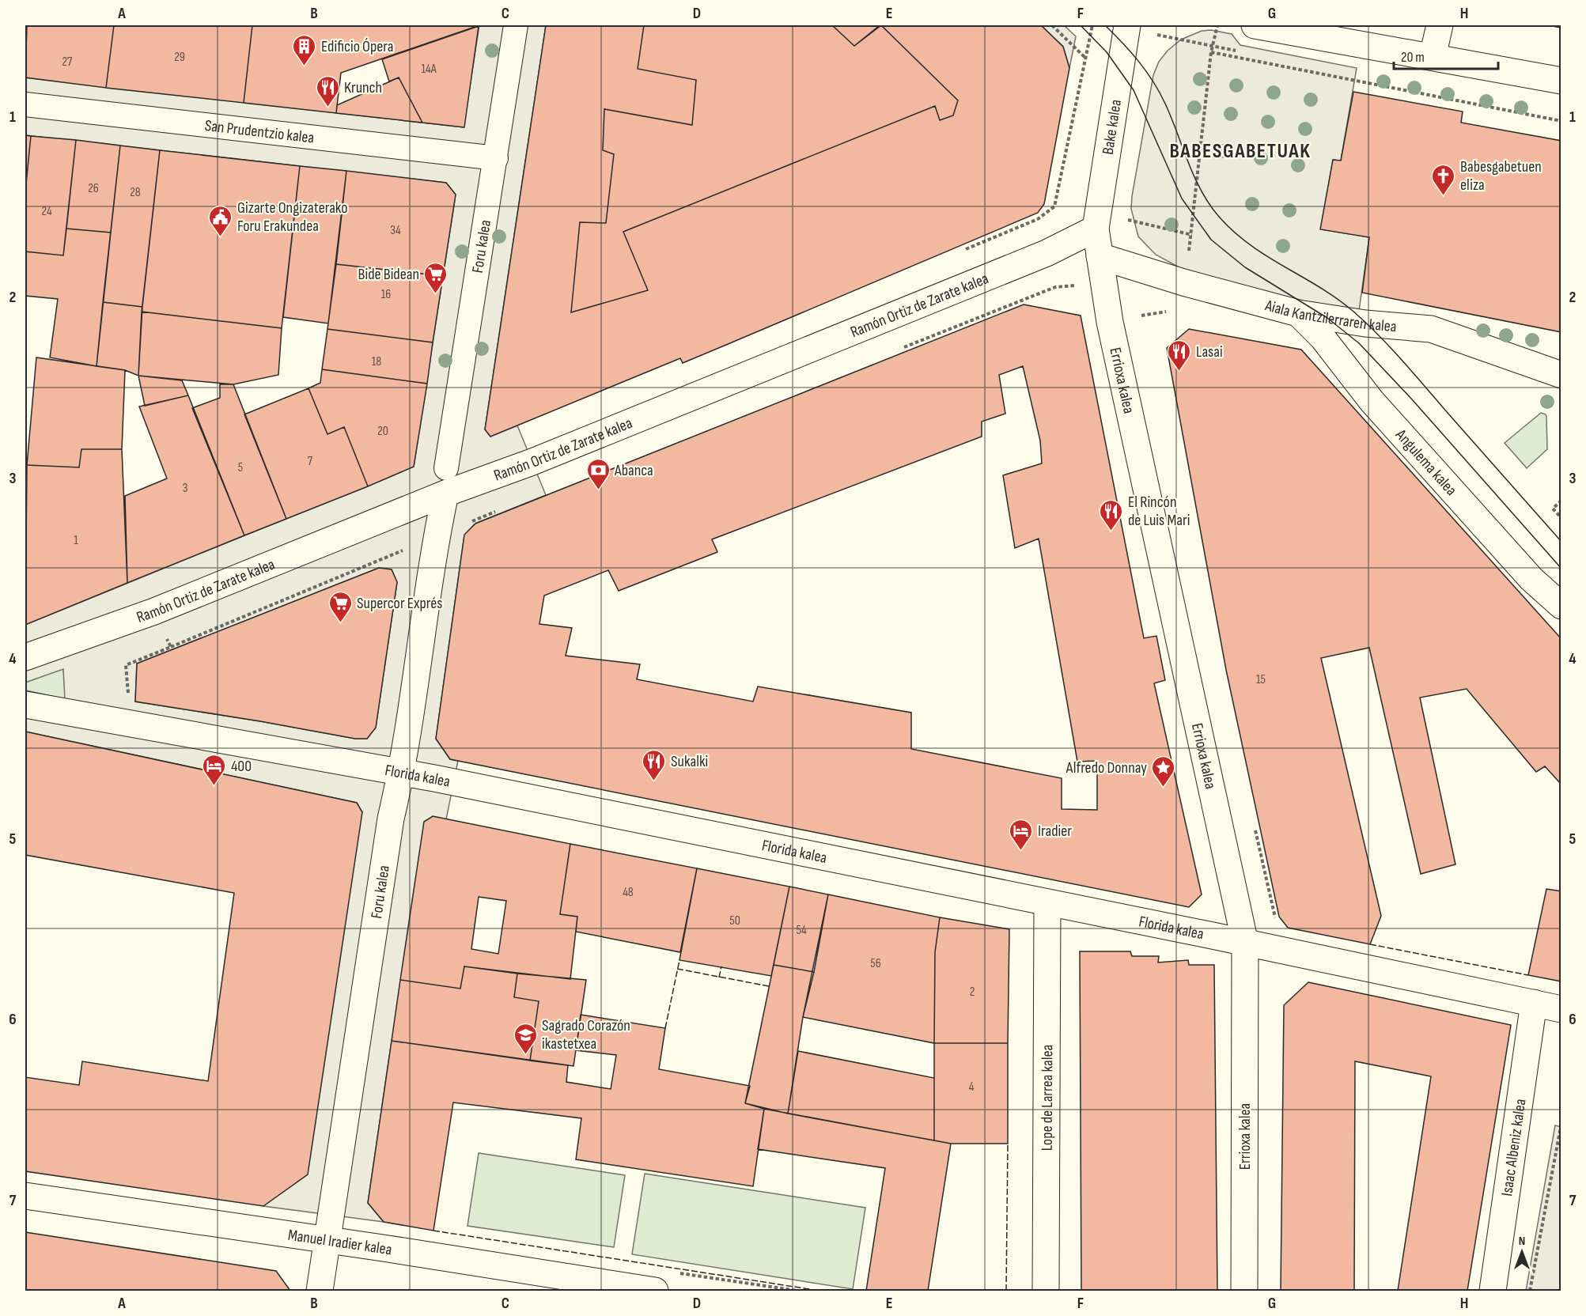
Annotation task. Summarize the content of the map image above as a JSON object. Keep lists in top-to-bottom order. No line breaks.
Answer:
{"streets":{"street":["Bake kalea","San Prudentzio kalea","Foru kalea","Ramón Ortiz de Zarate kalea","Aiala Kantzilerraren kalea","Errioxa kalea","Angulema kalea","Florida kalea","Lope de Larrea kalea","Isaac Albeniz kalea","Manuel Iradier kalea"]},"crossings":[["Bake kalea","Ramón Ortiz de Zarate kalea"],["Bake kalea","Errioxa kalea"],["San Prudentzio kalea","Foru kalea"],["Foru kalea","Ramón Ortiz de Zarate kalea"],["Foru kalea","Florida kalea"],["Foru kalea","Manuel Iradier kalea"],["Ramón Ortiz de Zarate kalea","Errioxa kalea"],["Aiala Kantzilerraren kalea","Errioxa kalea"],["Aiala Kantzilerraren kalea","Angulema kalea"],["Errioxa kalea","Florida kalea"],["Florida kalea","Lope de Larrea kalea"],["Florida kalea","Isaac Albeniz kalea"]],"districts":["BABESGABETUAK"],"places":{"building":["Edificio Ópera"],"restaurant":["Krunch","Lasai","El Rincón de Luis Mari","Sukalki"],"church":["Babesgabetuen eliza"],"public building":["Gizarte Ongizaterako Foru Erakundea"],"supermarket":["Bide Bidean","Supercor Exprés"],"bank":["Abanca"],"hotel":["400","Iradier"],"place":["Alfredo Donnay"],"school or university":["Sagrado Corazón ikastetxea"]},"house_numbers":["29","27","14A","26","28","24","34","16","18","20","7","5","3","1","15","48","50","54","56","2","4"],"scale_bar":"20 m","north":"top","grid":{"columns":["A","B","C","D","E","F","G","H"],"rows":["1","2","3","4","5","6","7"]}}
